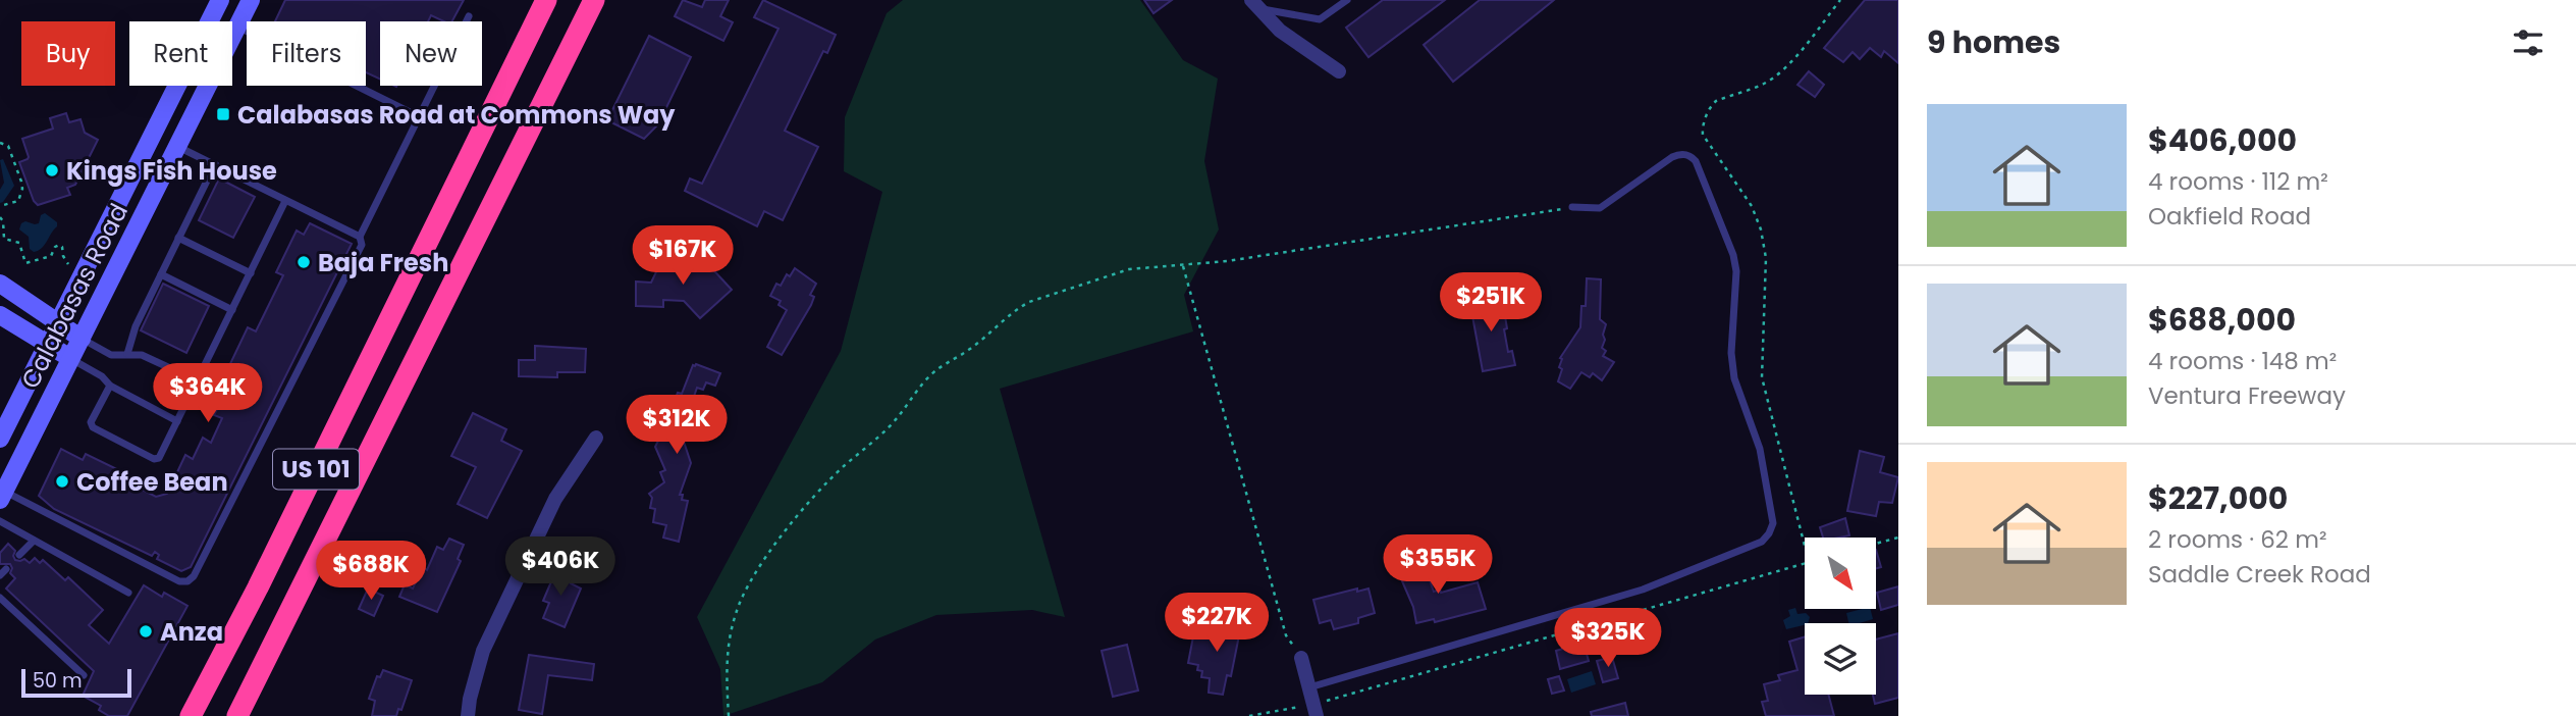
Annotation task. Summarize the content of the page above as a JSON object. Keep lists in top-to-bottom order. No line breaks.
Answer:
{"streets":{"highway":["US 101"],"main road":["Calabasas Road"]},"places":{"transit":["Calabasas Road at Commons Way"],"other":["Kings Fish House","Baja Fresh","Coffee Bean","Anza"]},"scale_bar":"50 m","north":"bottom right","page":{"heading":"9 homes","chip":["Buy","Rent","Filters","New"],"list":[{"name":"$406,000","note":"4 rooms · 112 m² · Oakfield Road"},{"name":"$688,000","note":"4 rooms · 148 m² · Ventura Freeway"},{"name":"$227,000","note":"2 rooms · 62 m² · Saddle Creek Road"}],"price":["$167K","$251K","$364K","$312K","$355K","$406K","$688K","$227K","$325K"],"scale":"50 m"}}
